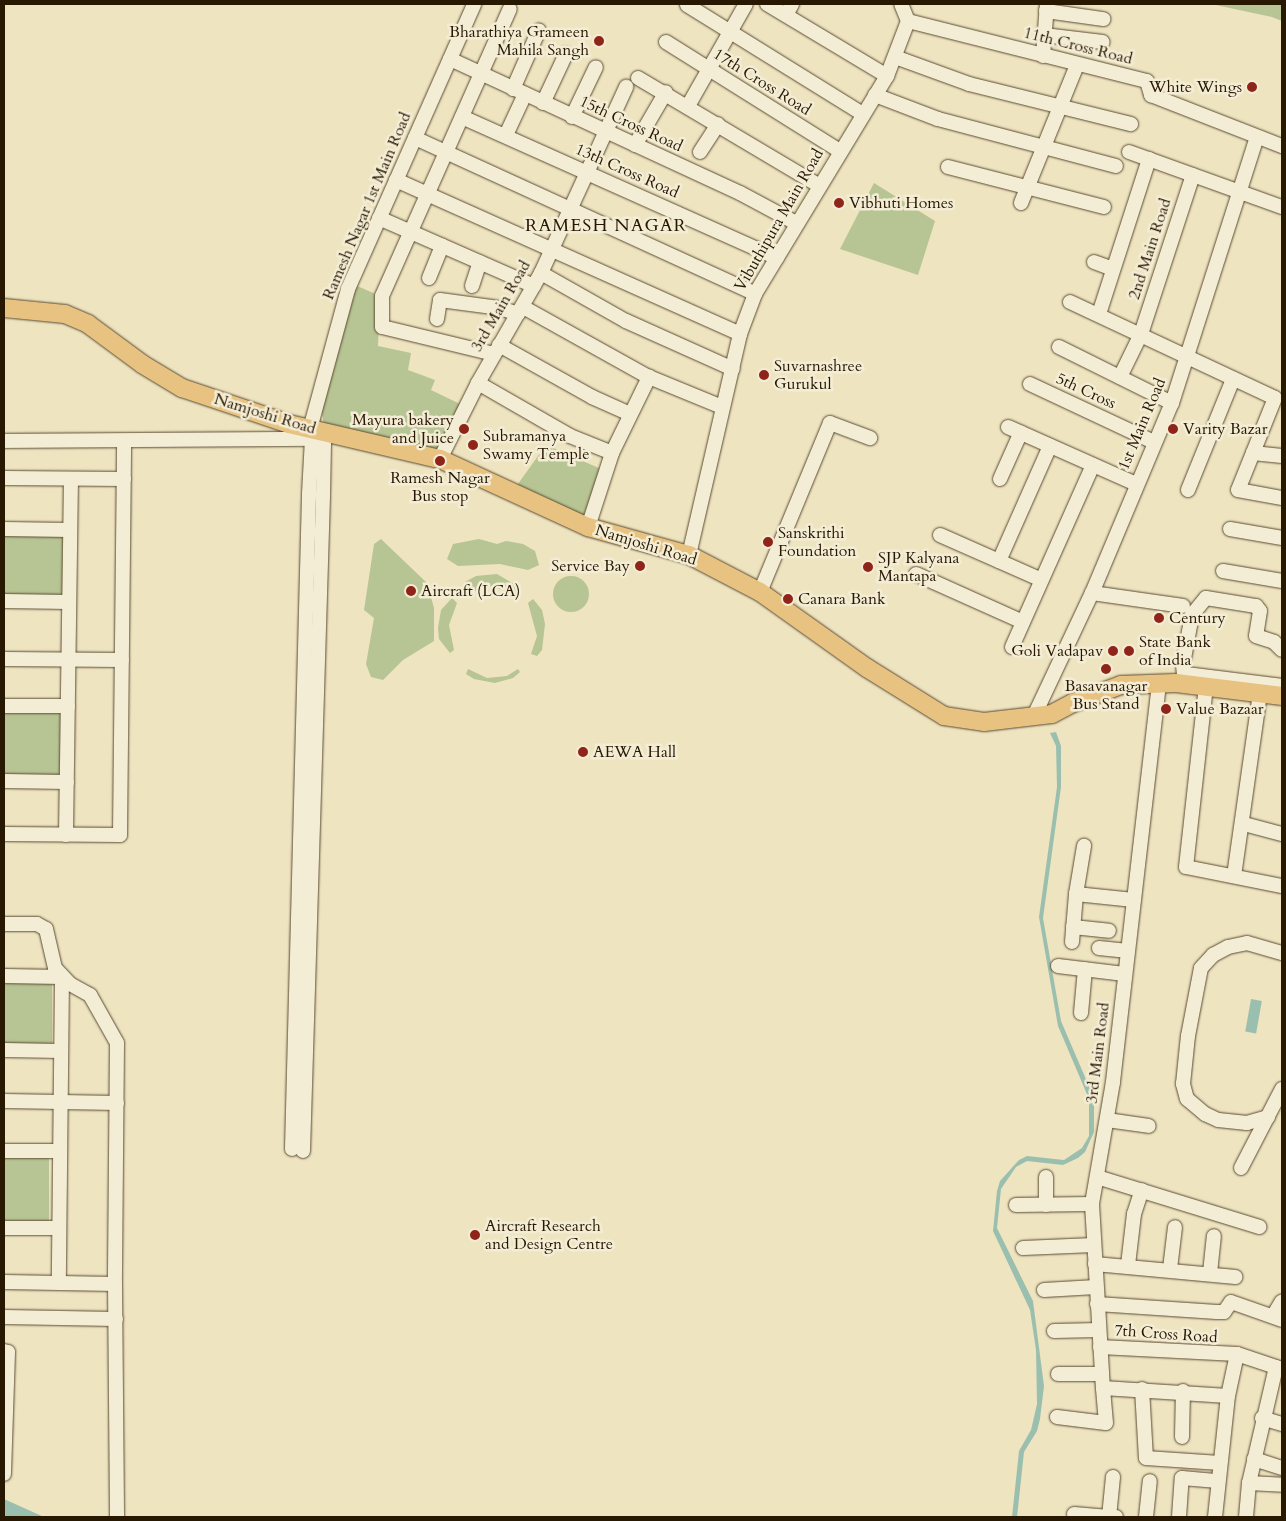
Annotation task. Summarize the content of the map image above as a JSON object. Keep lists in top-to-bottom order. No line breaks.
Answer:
{"streets":{"main road":["Namjoshi Road"],"street":["11th Cross Road","17th Cross Road","15th Cross Road","13th Cross Road","Ramesh Nagar 1st Main Road","Vibuthipura Main Road","2nd Main Road","3rd Main Road","5th Cross","1st Main Road","7th Cross Road"]},"crossings":[["11th Cross Road","Vibuthipura Main Road"],["11th Cross Road","1st Main Road"],["17th Cross Road","Vibuthipura Main Road"],["15th Cross Road","Ramesh Nagar 1st Main Road"],["15th Cross Road","Vibuthipura Main Road"],["15th Cross Road","3rd Main Road"],["13th Cross Road","Vibuthipura Main Road"],["13th Cross Road","3rd Main Road"],["Ramesh Nagar 1st Main Road","Namjoshi Road"],["Vibuthipura Main Road","Namjoshi Road"],["3rd Main Road","Namjoshi Road"],["3rd Main Road","7th Cross Road"],["5th Cross","1st Main Road"],["Namjoshi Road","1st Main Road"]],"districts":["RAMESH NAGAR"],"places":["Bharathiya Grameen Mahila Sangh","White Wings","Vibhuti Homes","Suvarnashree Gurukul","Mayura bakery and Juice","Varity Bazar","Subramanya Swamy Temple","Ramesh Nagar Bus stop","Sanskrithi Foundation","Service Bay","SJP Kalyana Mantapa","Aircraft (LCA)","Canara Bank","Century","Goli Vadapav","State Bank of India","Basavanagar Bus Stand","Value Bazaar","AEWA Hall","Aircraft Research and Design Centre"]}
